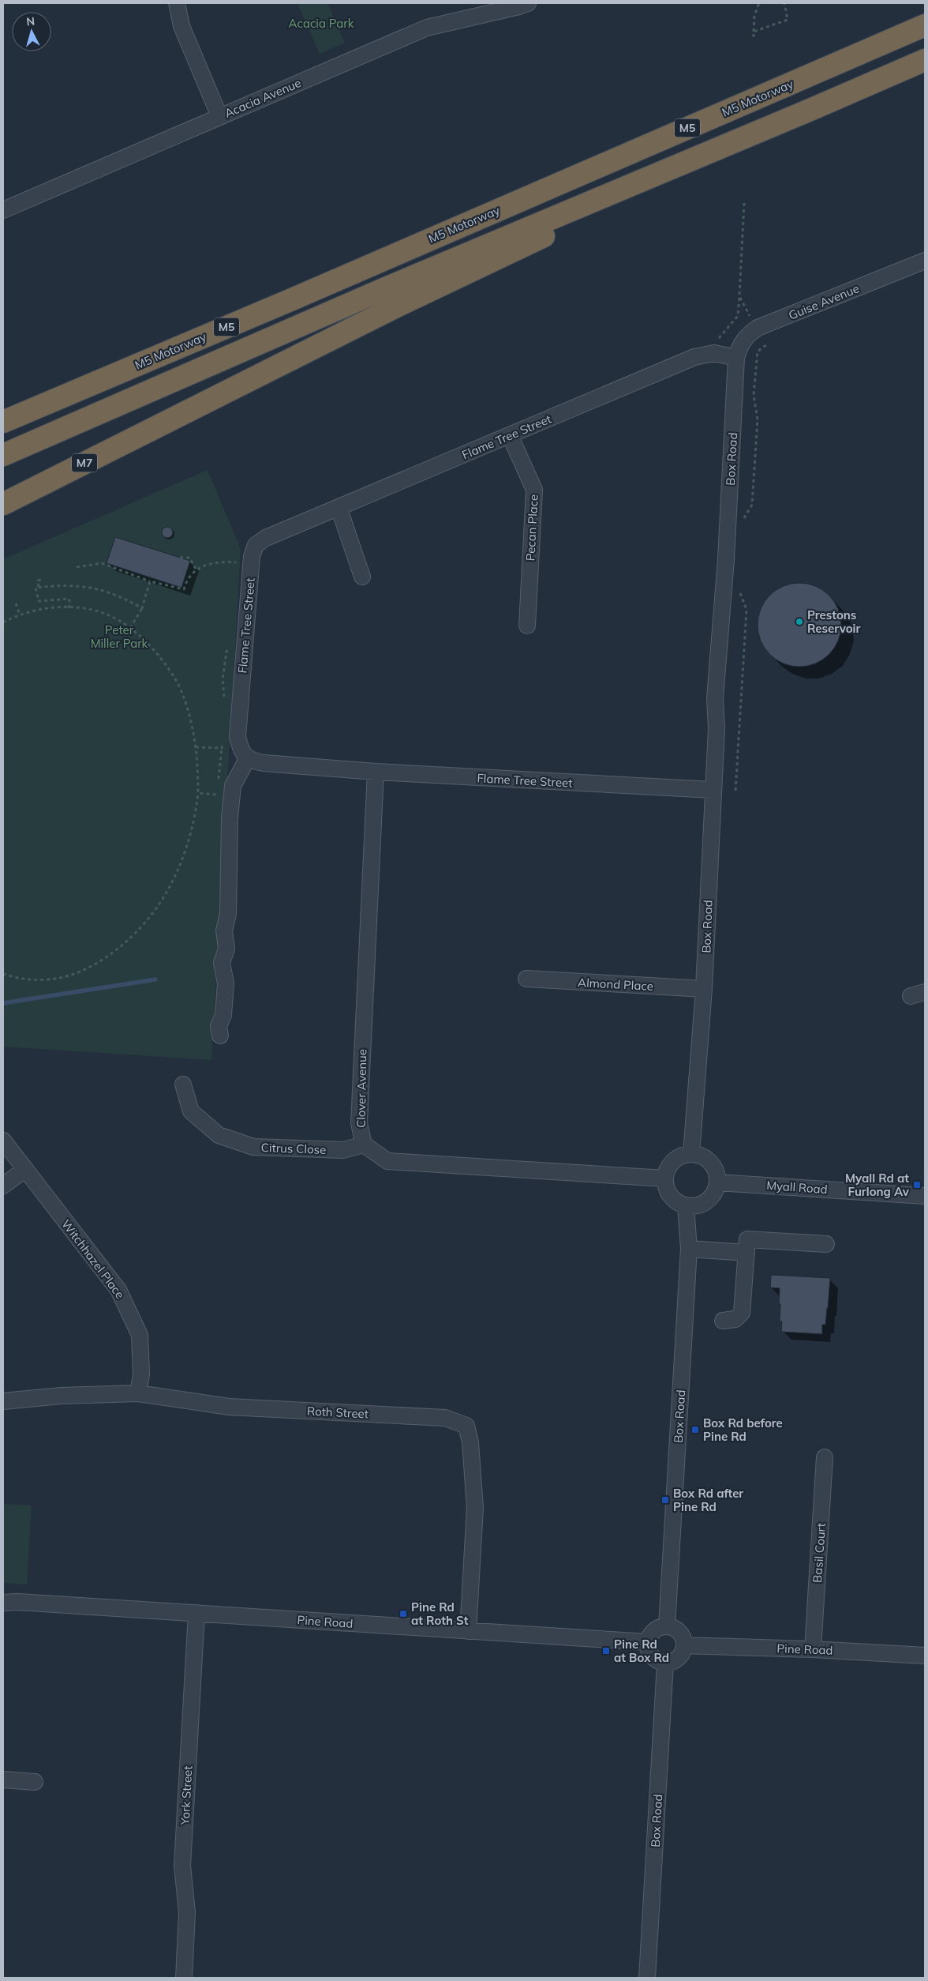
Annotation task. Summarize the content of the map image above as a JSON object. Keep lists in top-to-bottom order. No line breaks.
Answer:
{"streets":{"highway":["M5 Motorway","M5","M7"],"street":["Acacia Avenue","Guise Avenue","Flame Tree Street","Box Road","Pecan Place","Almond Place","Clover Avenue","Citrus Close","Myall Road","Witchhazel Place","Roth Street","Basil Court","Pine Road","York Street"]},"crossings":[["Guise Avenue","Flame Tree Street"],["Guise Avenue","Box Road"],["Flame Tree Street","Box Road"],["Flame Tree Street","Pecan Place"],["Flame Tree Street","Clover Avenue"],["Box Road","Almond Place"],["Box Road","Clover Avenue"],["Box Road","Myall Road"],["Box Road","Pine Road"],["Clover Avenue","Citrus Close"],["Clover Avenue","Myall Road"],["Witchhazel Place","Roth Street"],["Roth Street","Pine Road"],["Basil Court","Pine Road"],["Pine Road","York Street"]],"parks":["Acacia Park","Peter Miller Park"],"places":{"other":["Prestons Reservoir"],"transit":["Myall Rd at Furlong Av","Box Rd before Pine Rd","Box Rd after Pine Rd","Pine Rd at Roth St","Pine Rd at Box Rd"]},"north":"top"}
